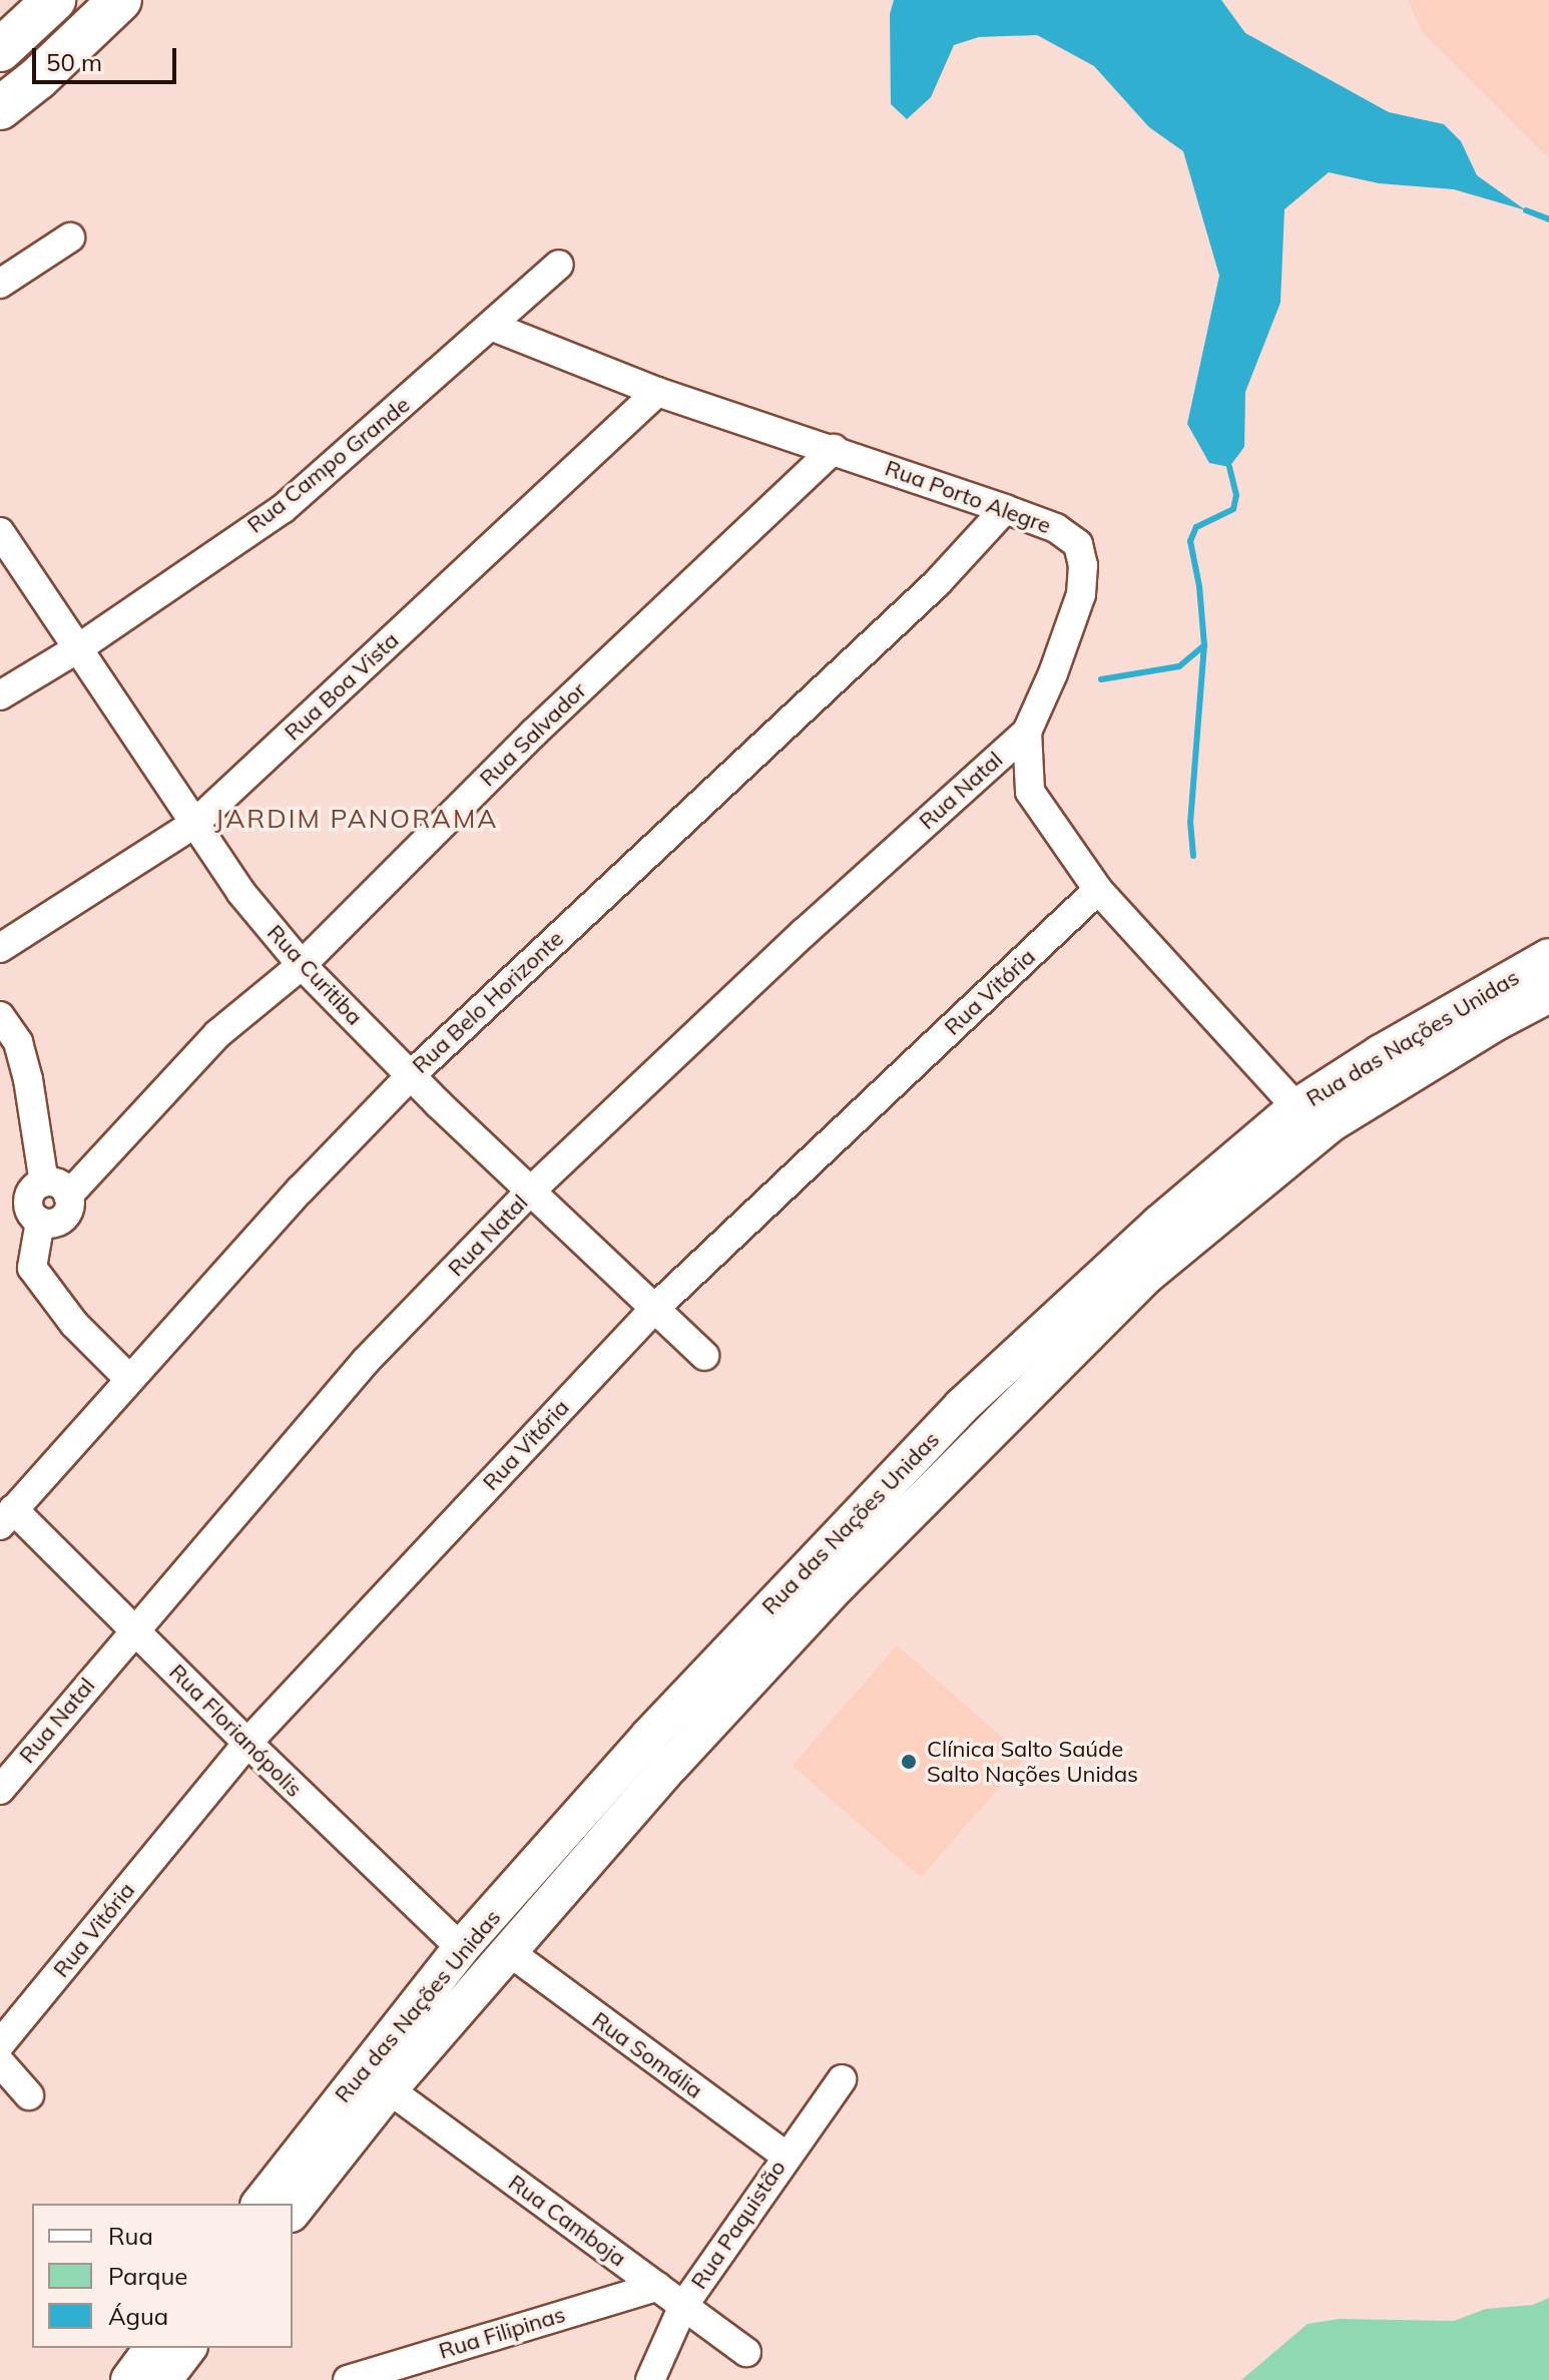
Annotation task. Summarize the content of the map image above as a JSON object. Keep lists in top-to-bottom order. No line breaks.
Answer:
{"streets":{"main road":["Rua das Nações Unidas"],"street":["Rua Campo Grande","Rua Porto Alegre","Rua Boa Vista","Rua Salvador","Rua Natal","Rua Curitiba","Rua Vitória","Rua Belo Horizonte","Rua Florianópolis","Rua Somália","Rua Camboja","Rua Paquistão","Rua Filipinas"]},"crossings":[["Rua Campo Grande","Rua Porto Alegre"],["Rua Campo Grande","Rua Curitiba"],["Rua Porto Alegre","Rua Boa Vista"],["Rua Porto Alegre","Rua Salvador"],["Rua Porto Alegre","Rua Natal"],["Rua Porto Alegre","Rua Vitória"],["Rua Porto Alegre","Rua Belo Horizonte"],["Rua Porto Alegre","Rua das Nações Unidas"],["Rua Boa Vista","Rua Curitiba"],["Rua Salvador","Rua Curitiba"],["Rua Salvador","Rua Belo Horizonte"],["Rua Natal","Rua Curitiba"],["Rua Natal","Rua Florianópolis"],["Rua Curitiba","Rua Vitória"],["Rua Curitiba","Rua Belo Horizonte"],["Rua Vitória","Rua Florianópolis"],["Rua Belo Horizonte","Rua Florianópolis"],["Rua das Nações Unidas","Rua Florianópolis"],["Rua das Nações Unidas","Rua Somália"],["Rua das Nações Unidas","Rua Camboja"],["Rua Somália","Rua Paquistão"],["Rua Camboja","Rua Paquistão"],["Rua Camboja","Rua Filipinas"]],"districts":["JARDIM PANORAMA"],"places":["Clínica Salto Saúde Salto Nações Unidas"],"legend":["Rua","Parque","Água"],"scale_bar":"50 m"}
